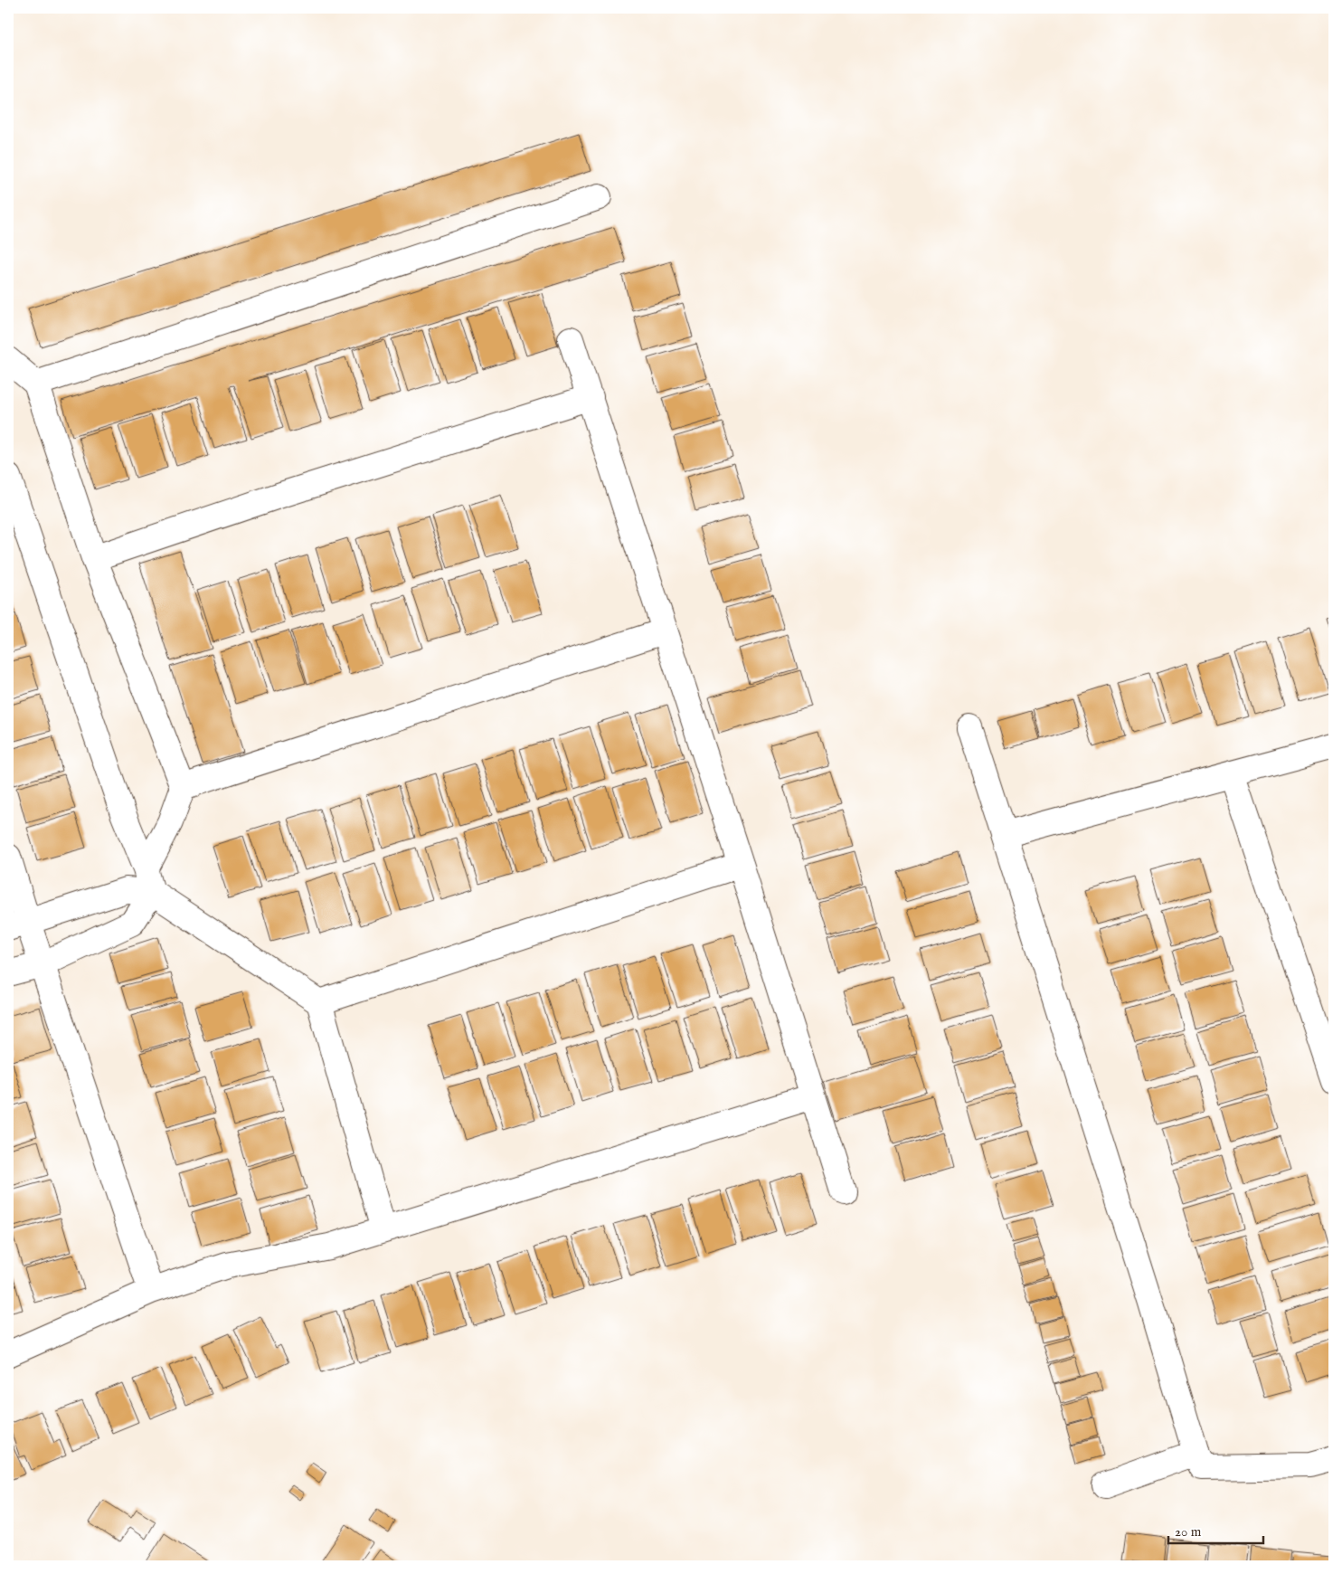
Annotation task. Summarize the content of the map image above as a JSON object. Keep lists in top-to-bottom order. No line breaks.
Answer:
{"scale_bar":"20 m"}
